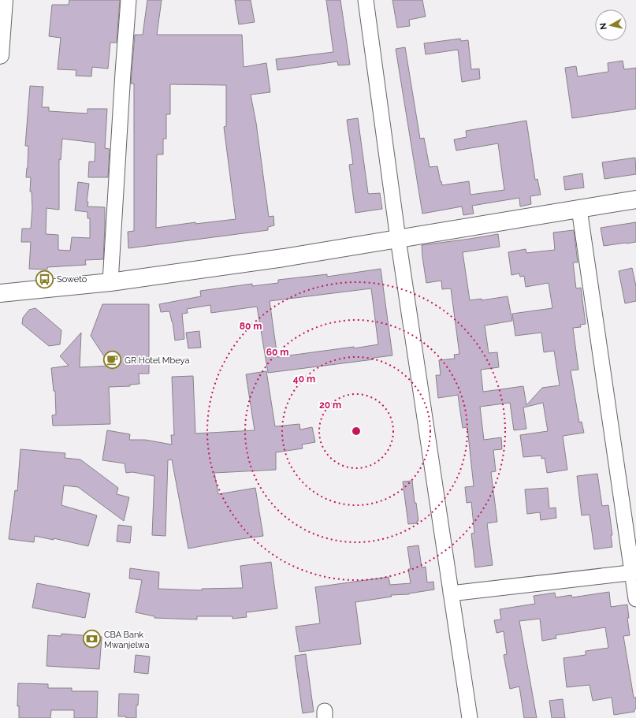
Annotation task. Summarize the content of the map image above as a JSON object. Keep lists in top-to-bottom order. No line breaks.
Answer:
{"places":{"bus stop":["Soweto"],"cafe":["GR Hotel Mbeya"],"bank":["CBA Bank Mwanjelwa"]},"north":"left","rings":["80 m","60 m","40 m","20 m"]}
